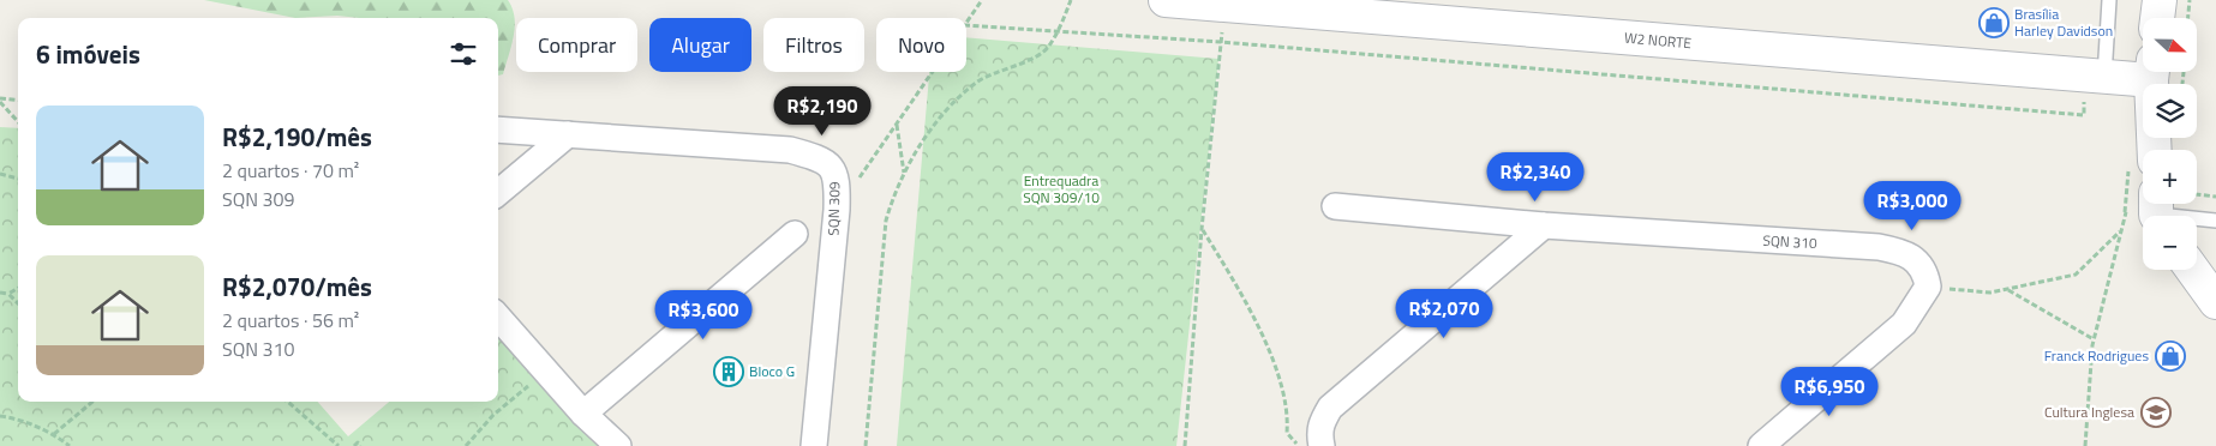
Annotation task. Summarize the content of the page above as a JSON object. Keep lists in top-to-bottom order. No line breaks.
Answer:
{"streets":{"street":["W2 NORTE","SQN 309","SQN 310"]},"parks":["Entrequadra SQN 309/10"],"places":{"shop":["Brasília Harley Davidson","Franck Rodrigues"],"building":["Bloco G"],"school or university":["Cultura Inglesa"]},"north":"right","page":{"map_buttons":["+","−"],"chip":["Comprar","Alugar","Filtros","Novo"],"heading":"6 imóveis","price":["R$2,190","R$2,340","R$3,000","R$2,070","R$3,600","R$6,950"],"list":[{"name":"R$2,190/mês","note":"2 quartos · 70 m² · SQN 309"},{"name":"R$2,070/mês","note":"2 quartos · 56 m² · SQN 310"}]}}
